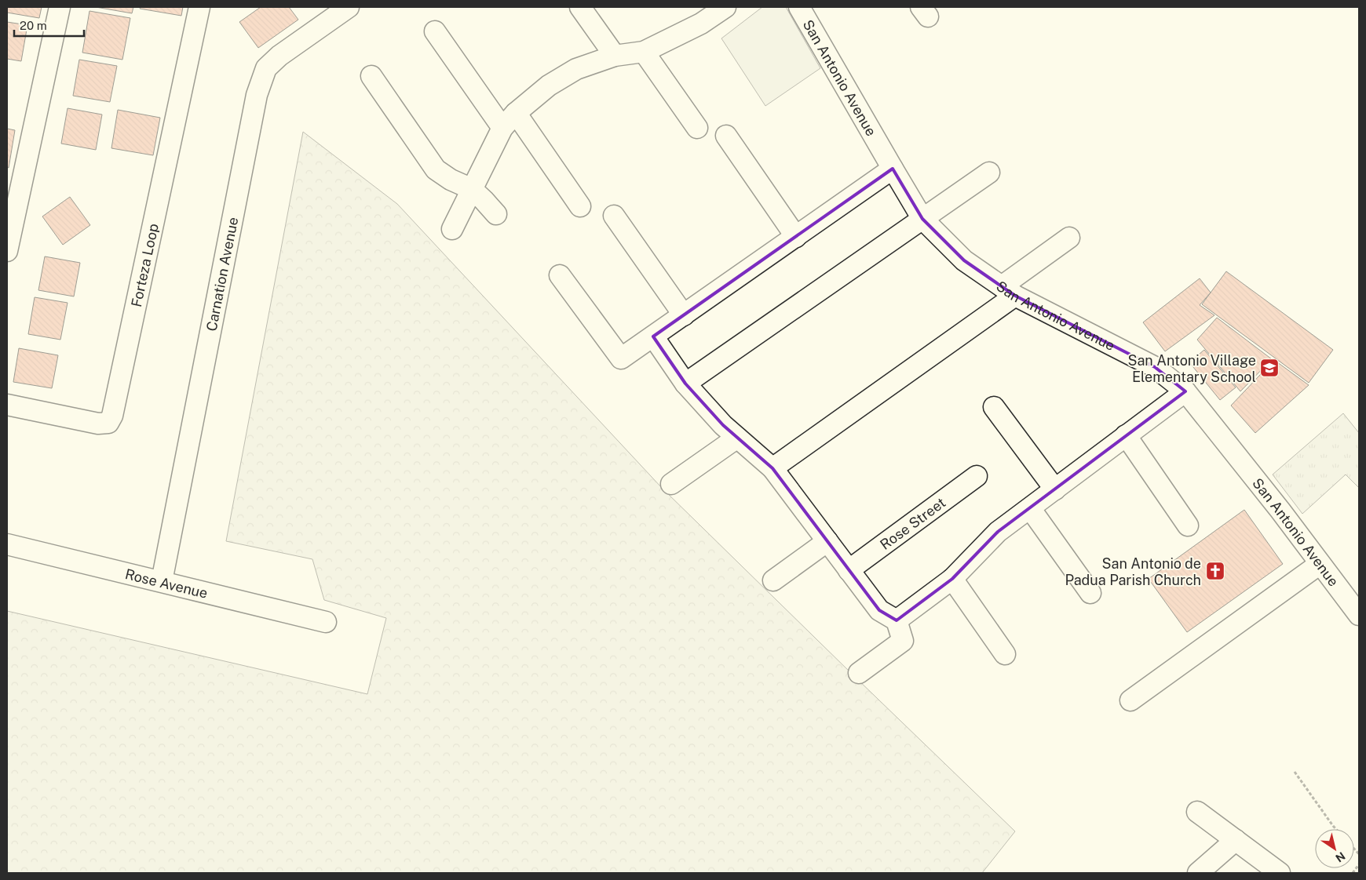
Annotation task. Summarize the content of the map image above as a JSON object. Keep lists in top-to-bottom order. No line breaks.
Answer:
{"streets":{"street":["San Antonio Avenue","Forteza Loop","Carnation Avenue","Rose Street","Rose Avenue"]},"crossings":[["Carnation Avenue","Rose Avenue"]],"places":{"school or university":["San Antonio Village Elementary School"],"church":["San Antonio de Padua Parish Church"]},"scale_bar":"20 m","north":"bottom right"}
